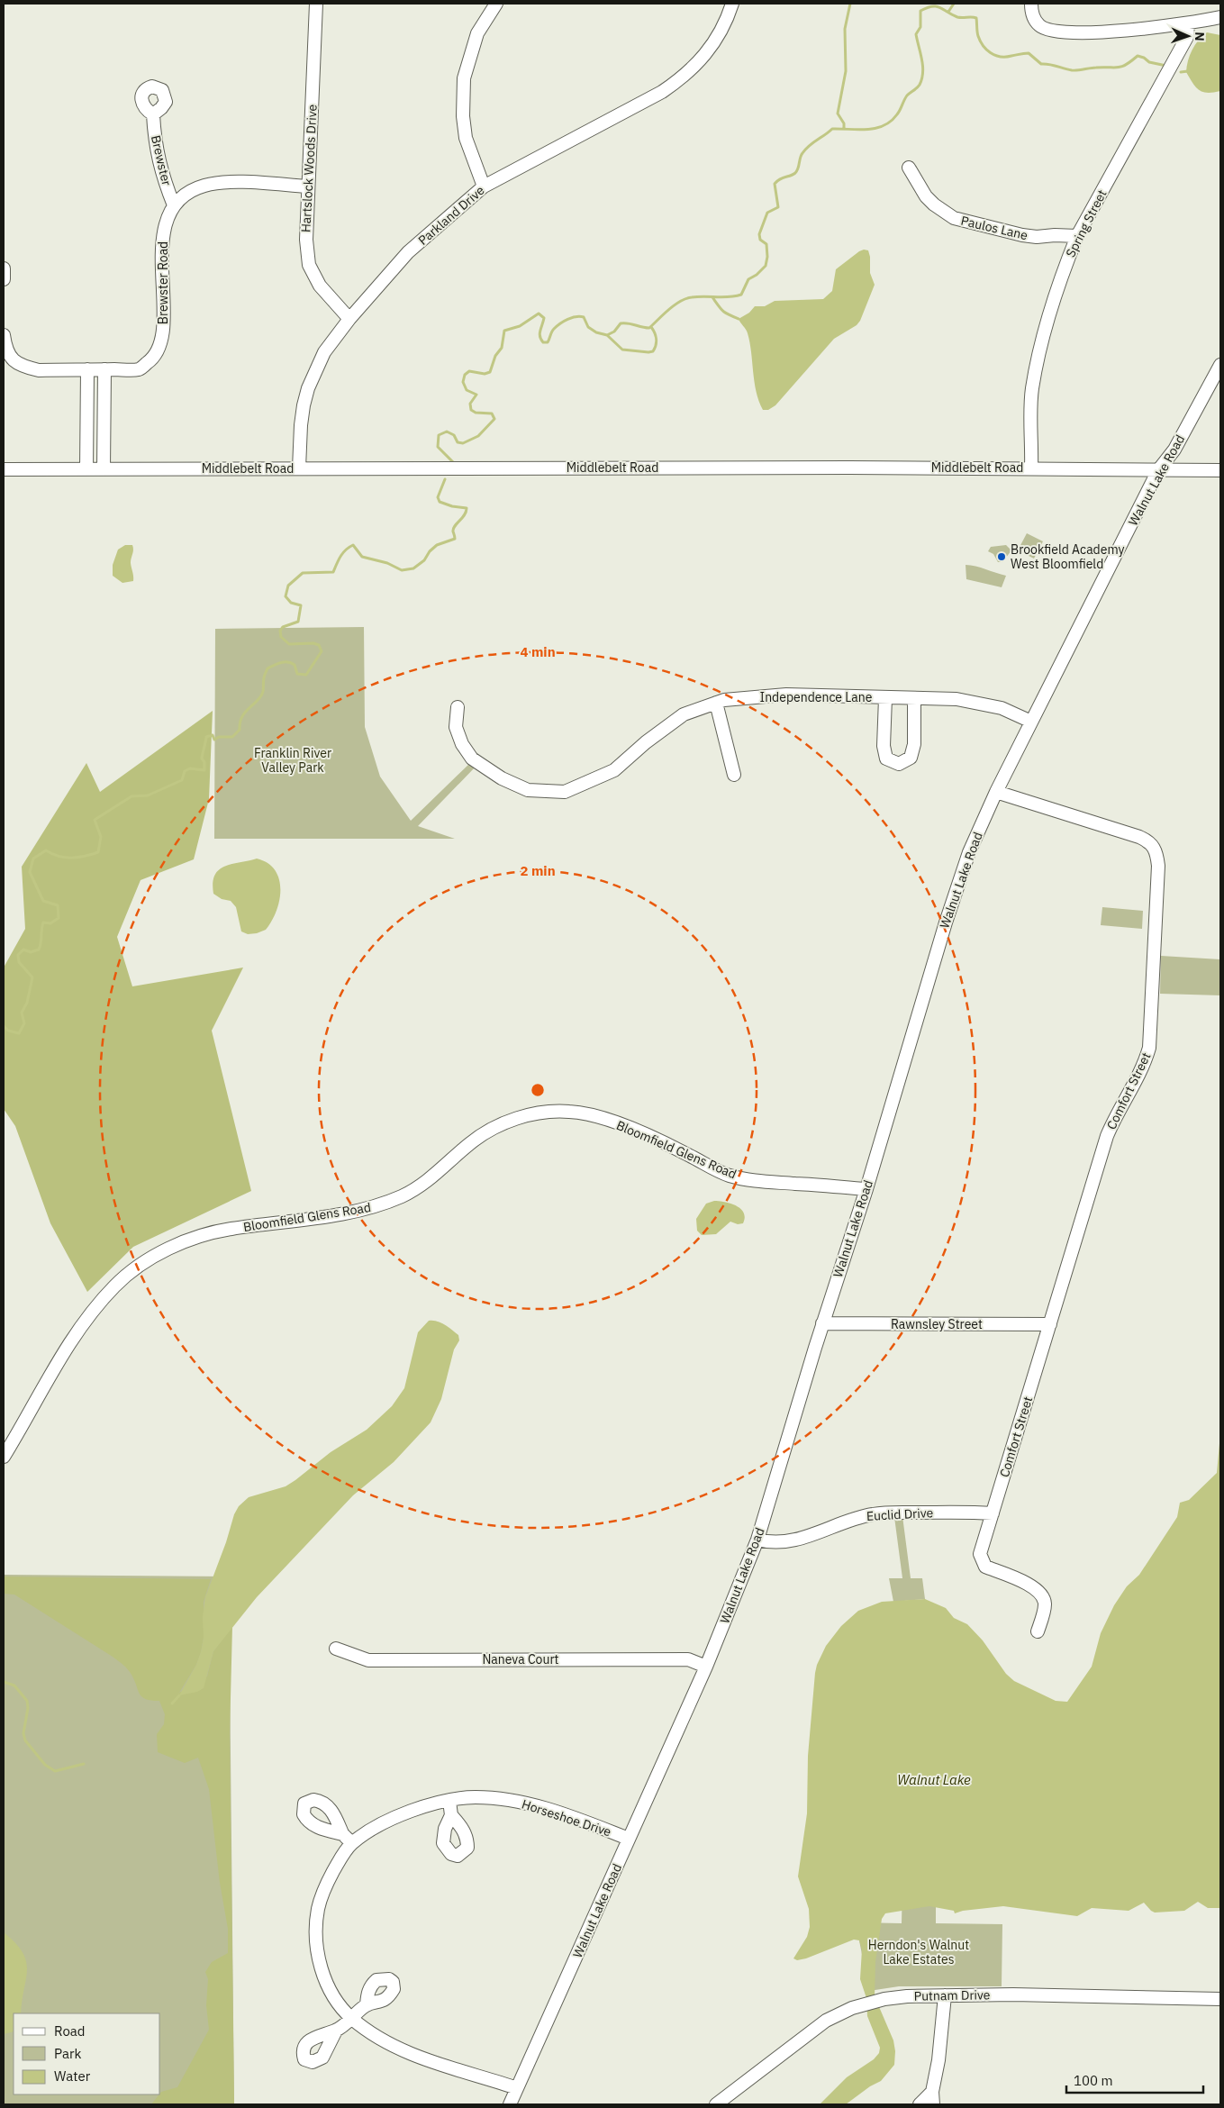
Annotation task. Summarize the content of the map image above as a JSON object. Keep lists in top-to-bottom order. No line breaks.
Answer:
{"streets":{"street":["Brewster","Hartslock Woods Drive","Parkland Drive","Spring Street","Paulos Lane","Brewster Road","Middlebelt Road","Walnut Lake Road","Independence Lane","Comfort Street","Bloomfield Glens Road","Rawnsley Street","Euclid Drive","Naneva Court","Horseshoe Drive","Putnam Drive"]},"crossings":[["Brewster","Brewster Road"],["Hartslock Woods Drive","Parkland Drive"],["Parkland Drive","Middlebelt Road"],["Spring Street","Paulos Lane"],["Spring Street","Middlebelt Road"],["Middlebelt Road","Walnut Lake Road"],["Walnut Lake Road","Independence Lane"],["Walnut Lake Road","Comfort Street"],["Walnut Lake Road","Bloomfield Glens Road"],["Walnut Lake Road","Rawnsley Street"],["Walnut Lake Road","Euclid Drive"],["Walnut Lake Road","Naneva Court"],["Walnut Lake Road","Horseshoe Drive"],["Comfort Street","Rawnsley Street"],["Comfort Street","Euclid Drive"]],"water":["Walnut Lake"],"parks":["Franklin River Valley Park","Herndon's Walnut Lake Estates"],"places":["Brookfield Academy West Bloomfield"],"legend":["Road","Park","Water"],"scale_bar":"100 m","north":"right","rings":["4 min","2 min"]}
